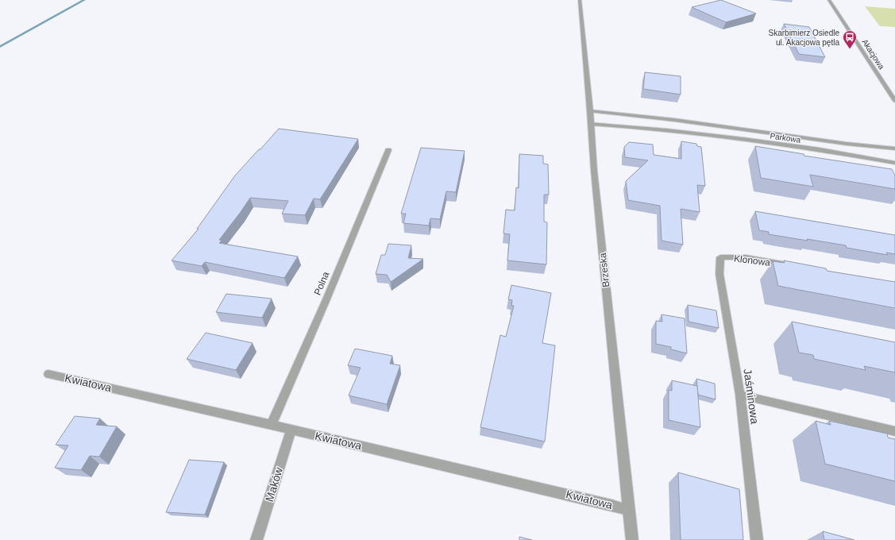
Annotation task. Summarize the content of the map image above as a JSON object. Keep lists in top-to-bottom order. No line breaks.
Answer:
{"streets":{"street":["Akacjowa","Parkowa","Klonowa","Brzeska","Polna","Kwiatowa","Jaśminowa","Maków"]},"crossings":[["Parkowa","Brzeska"],["Klonowa","Jaśminowa"],["Brzeska","Kwiatowa"],["Polna","Kwiatowa"],["Kwiatowa","Maków"]],"places":{"bus stop":["Skarbimierz Osiedle ul. Akacjowa pętla"]}}
